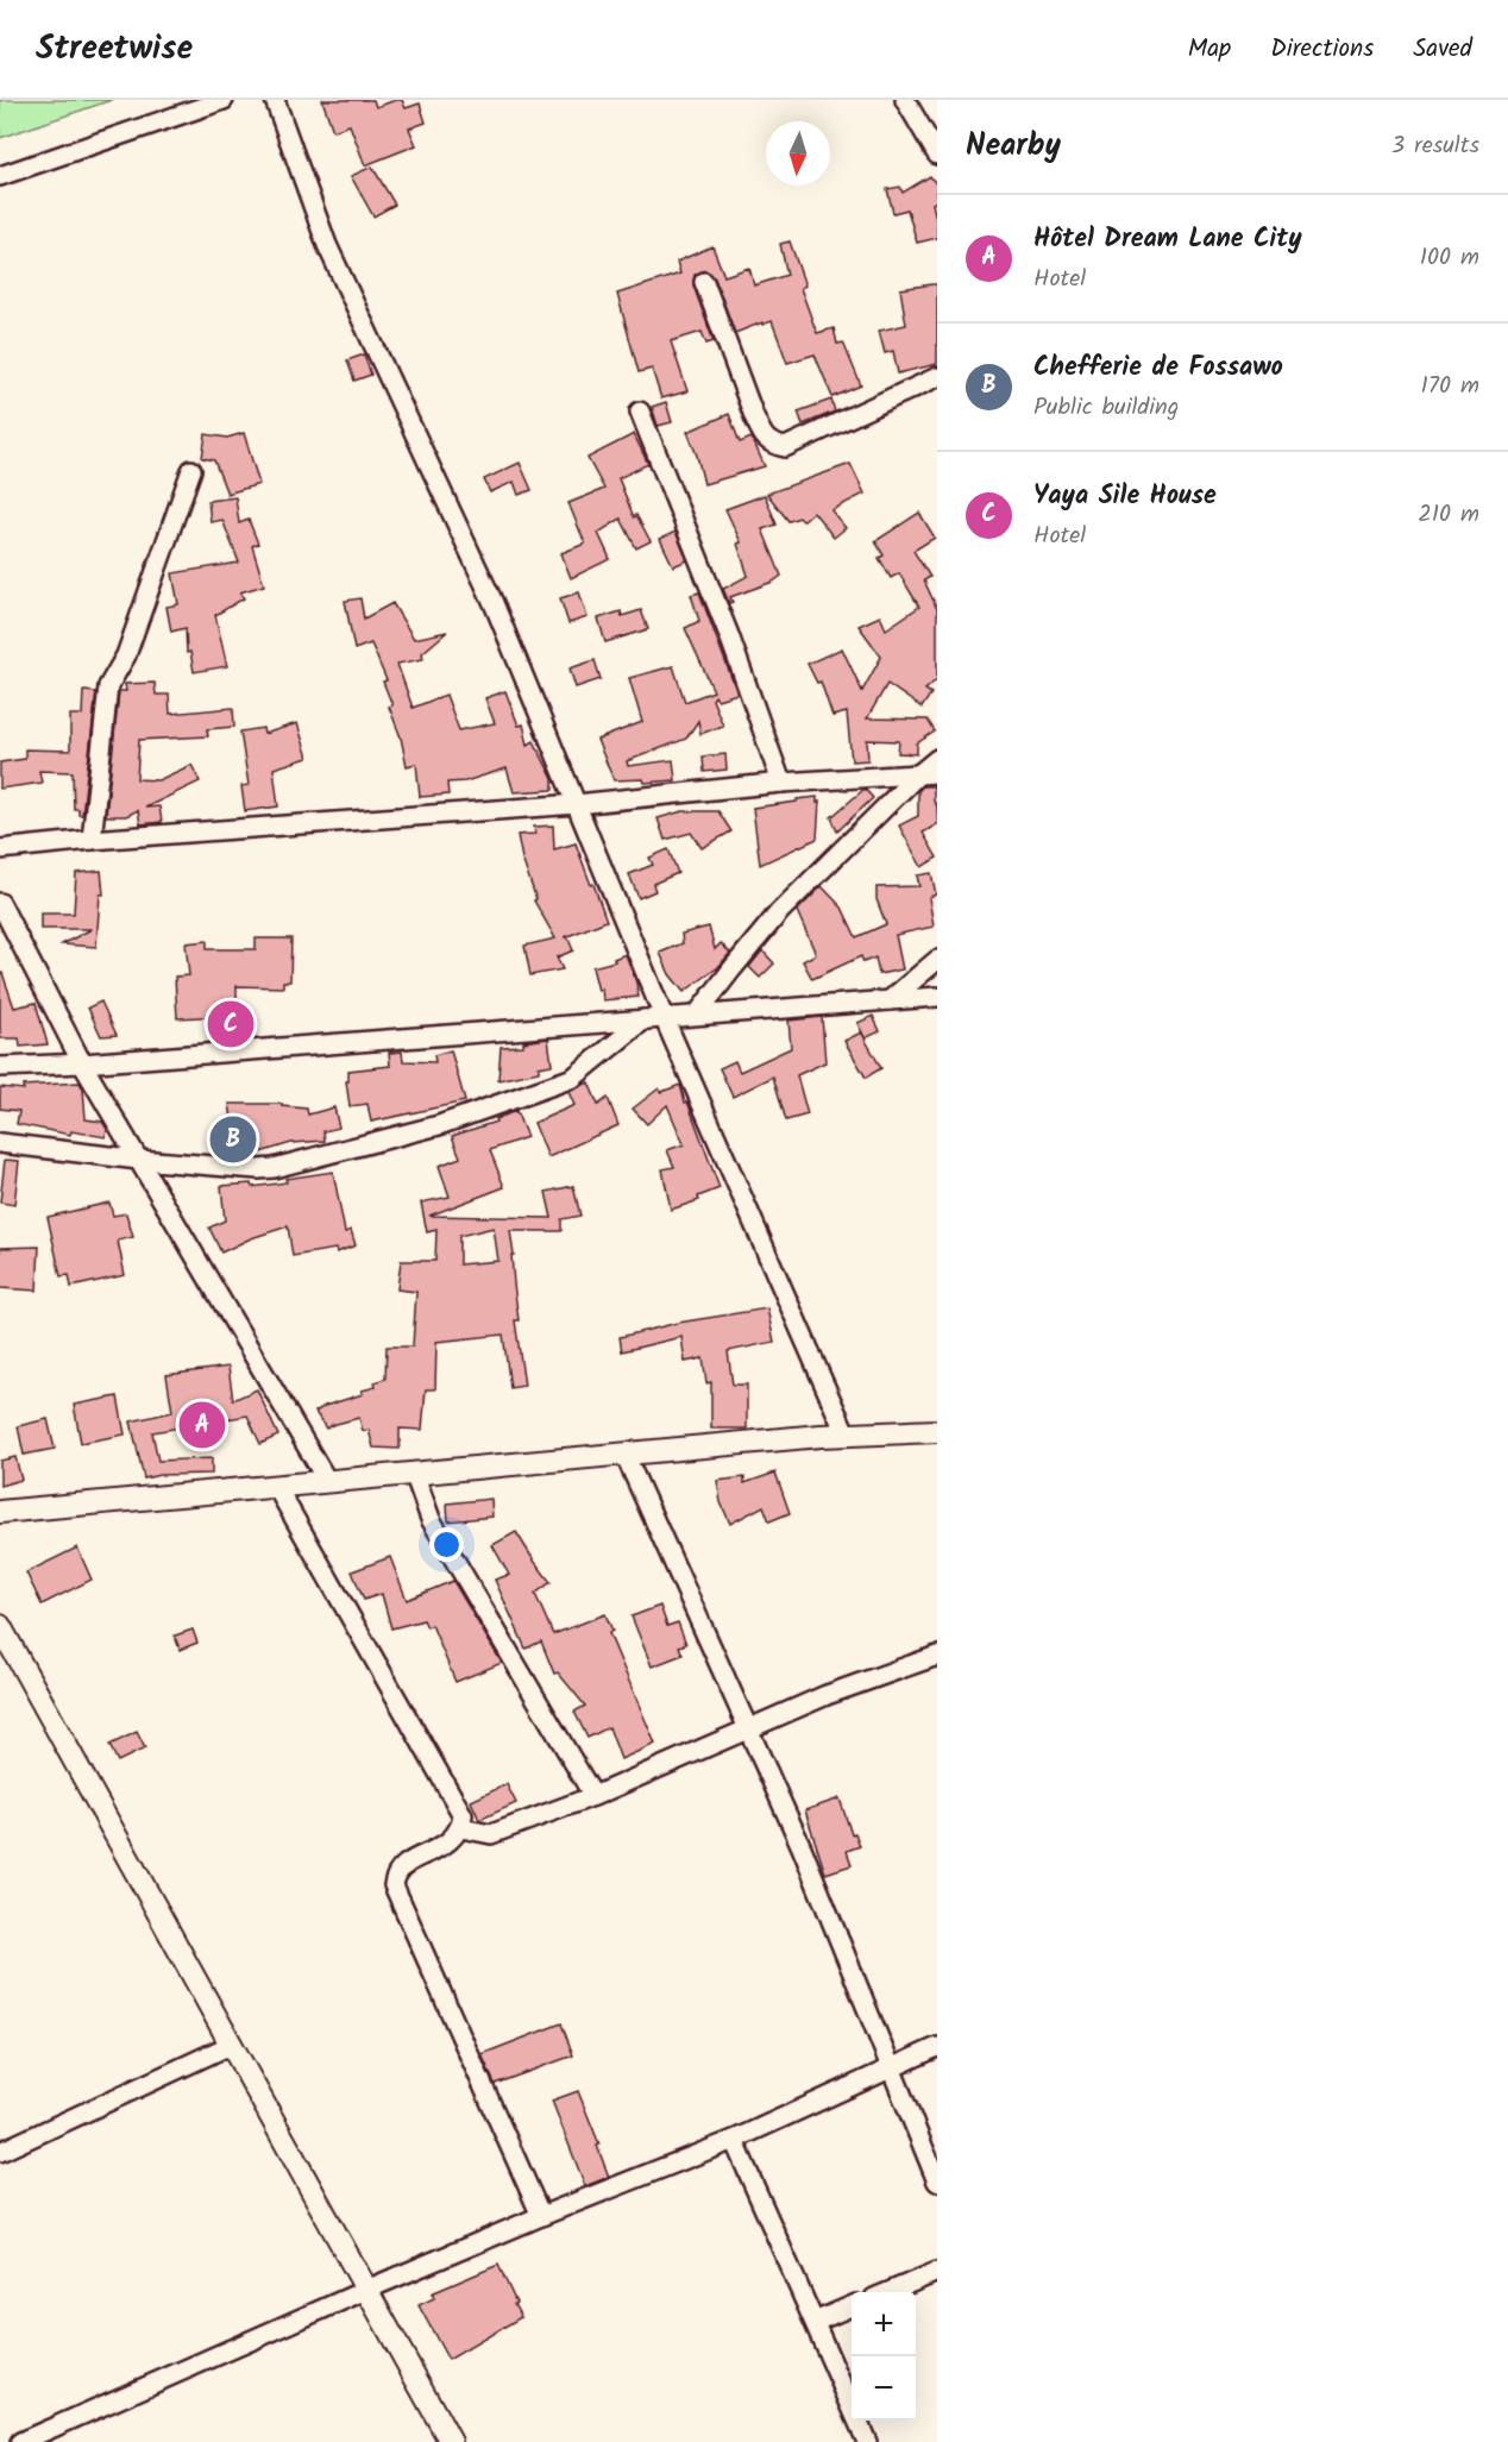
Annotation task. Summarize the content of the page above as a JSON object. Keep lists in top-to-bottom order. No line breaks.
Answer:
{"north":"bottom","page":{"header":"Streetwise","nav":["Map","Directions","Saved"],"heading":["Nearby","3 results"],"list":[{"mark":"A","name":"Hôtel Dream Lane City","note":"Hotel","value":"100 m"},{"mark":"B","name":"Chefferie de Fossawo","note":"Public building","value":"170 m"},{"mark":"C","name":"Yaya Sile House","note":"Hotel","value":"210 m"}],"pins":["C","B","A"],"map_buttons":["+","−"]}}
